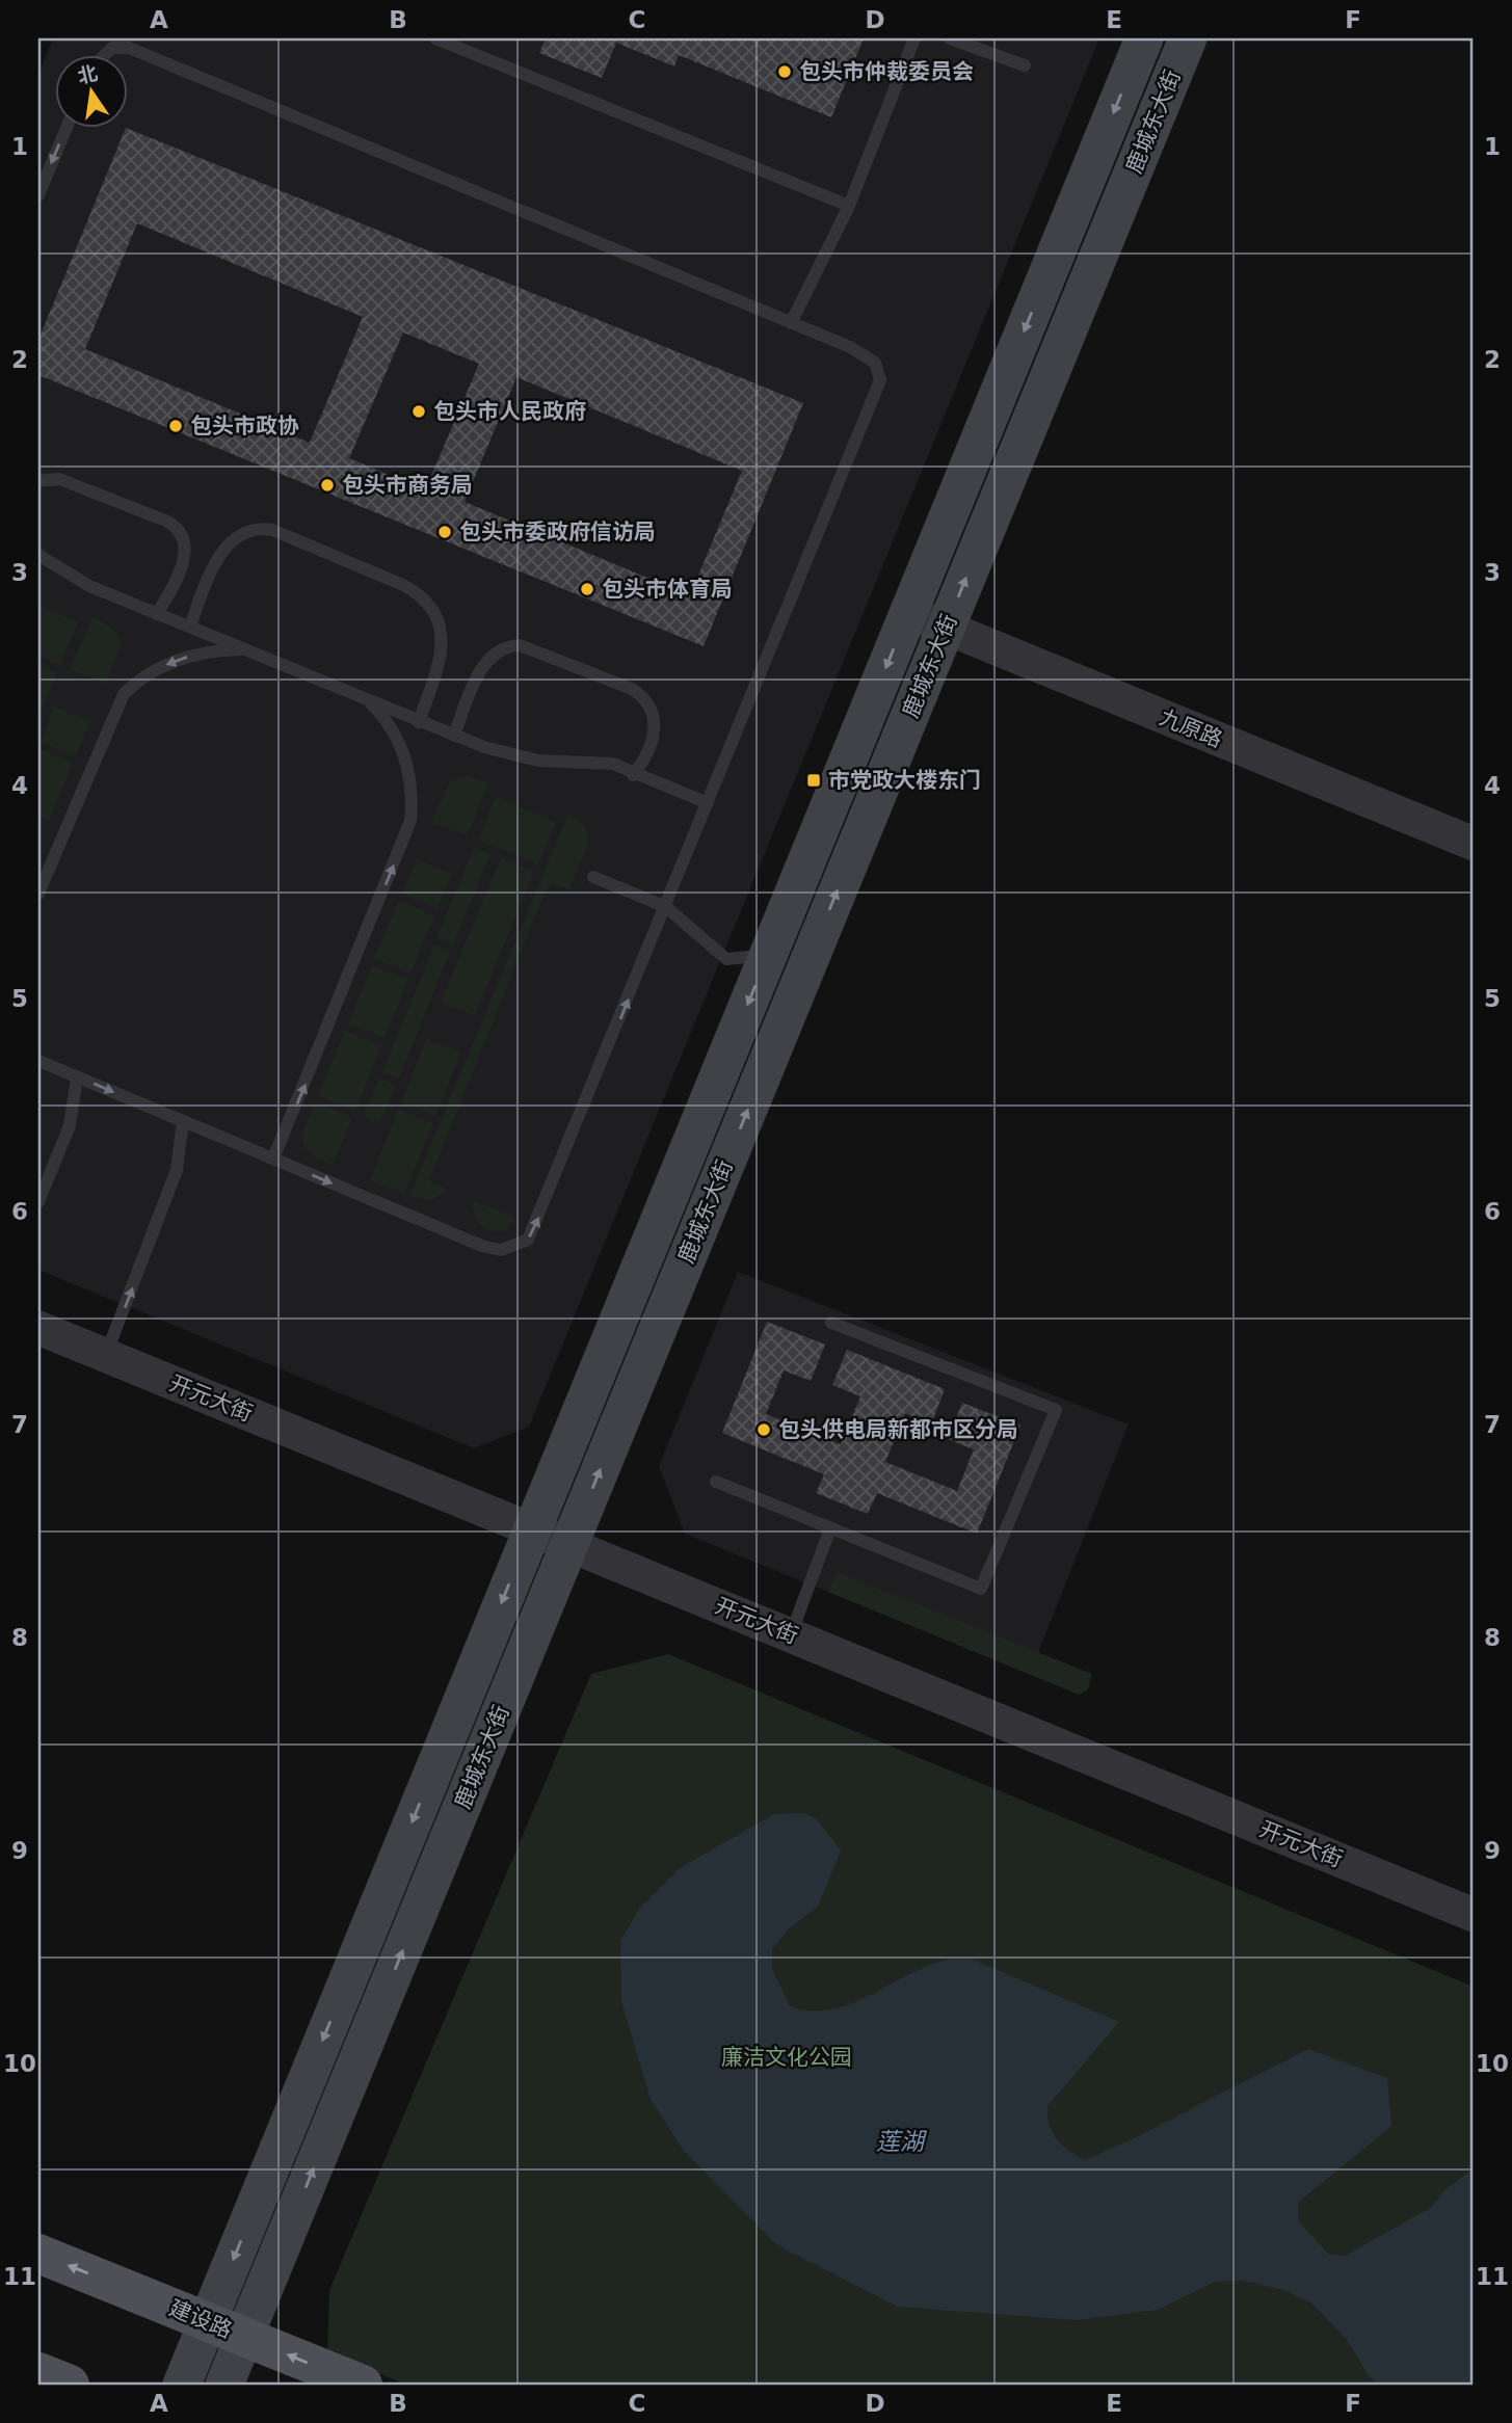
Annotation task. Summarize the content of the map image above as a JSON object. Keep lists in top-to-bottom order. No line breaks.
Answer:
{"streets":{"main road":["鹿城东大街","建设路"],"street":["九原路","开元大街"]},"crossings":[["鹿城东大街","九原路"],["鹿城东大街","开元大街"],["鹿城东大街","建设路"]],"one_way":["建设路"],"water":["莲湖"],"parks":["廉洁文化公园"],"places":{"other":["包头市仲裁委员会","包头市人民政府","包头市政协","包头市商务局","包头市委政府信访局","包头市体育局","包头供电局新都市区分局"],"transit":["市党政大楼东门"]},"north":"top","grid":{"columns":["A","B","C","D","E","F"],"rows":["1","2","3","4","5","6","7","8","9","10","11"]}}
